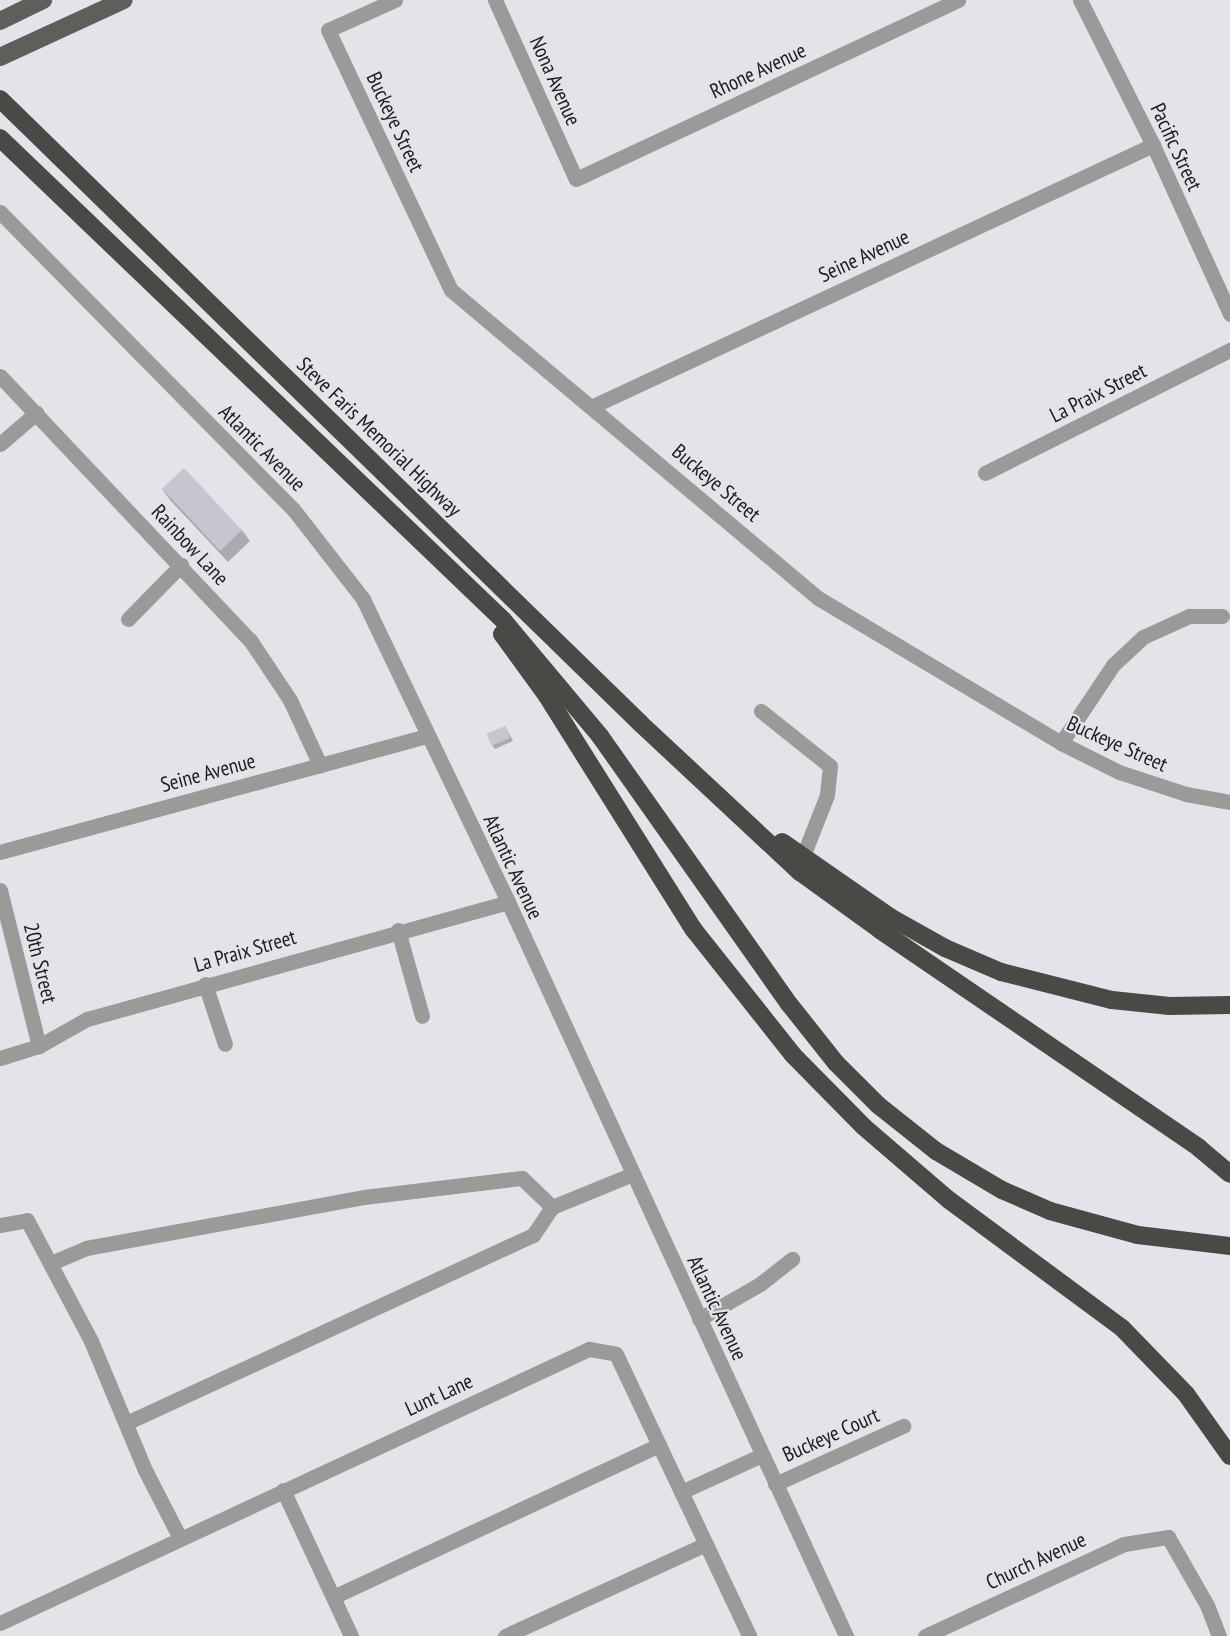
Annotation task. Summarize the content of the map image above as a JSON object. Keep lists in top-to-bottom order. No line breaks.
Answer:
{"streets":{"highway":["Steve Faris Memorial Highway"],"street":["Rhone Avenue","Nona Avenue","Buckeye Street","Pacific Street","Seine Avenue","La Praix Street","Atlantic Avenue","Rainbow Lane","20th Street","Lunt Lane","Buckeye Court","Church Avenue"]},"crossings":[["Rhone Avenue","Nona Avenue"],["Buckeye Street","Seine Avenue"],["Pacific Street","Seine Avenue"],["Seine Avenue","Atlantic Avenue"],["Seine Avenue","Rainbow Lane"],["La Praix Street","Atlantic Avenue"],["La Praix Street","20th Street"],["Atlantic Avenue","Buckeye Court"]]}
